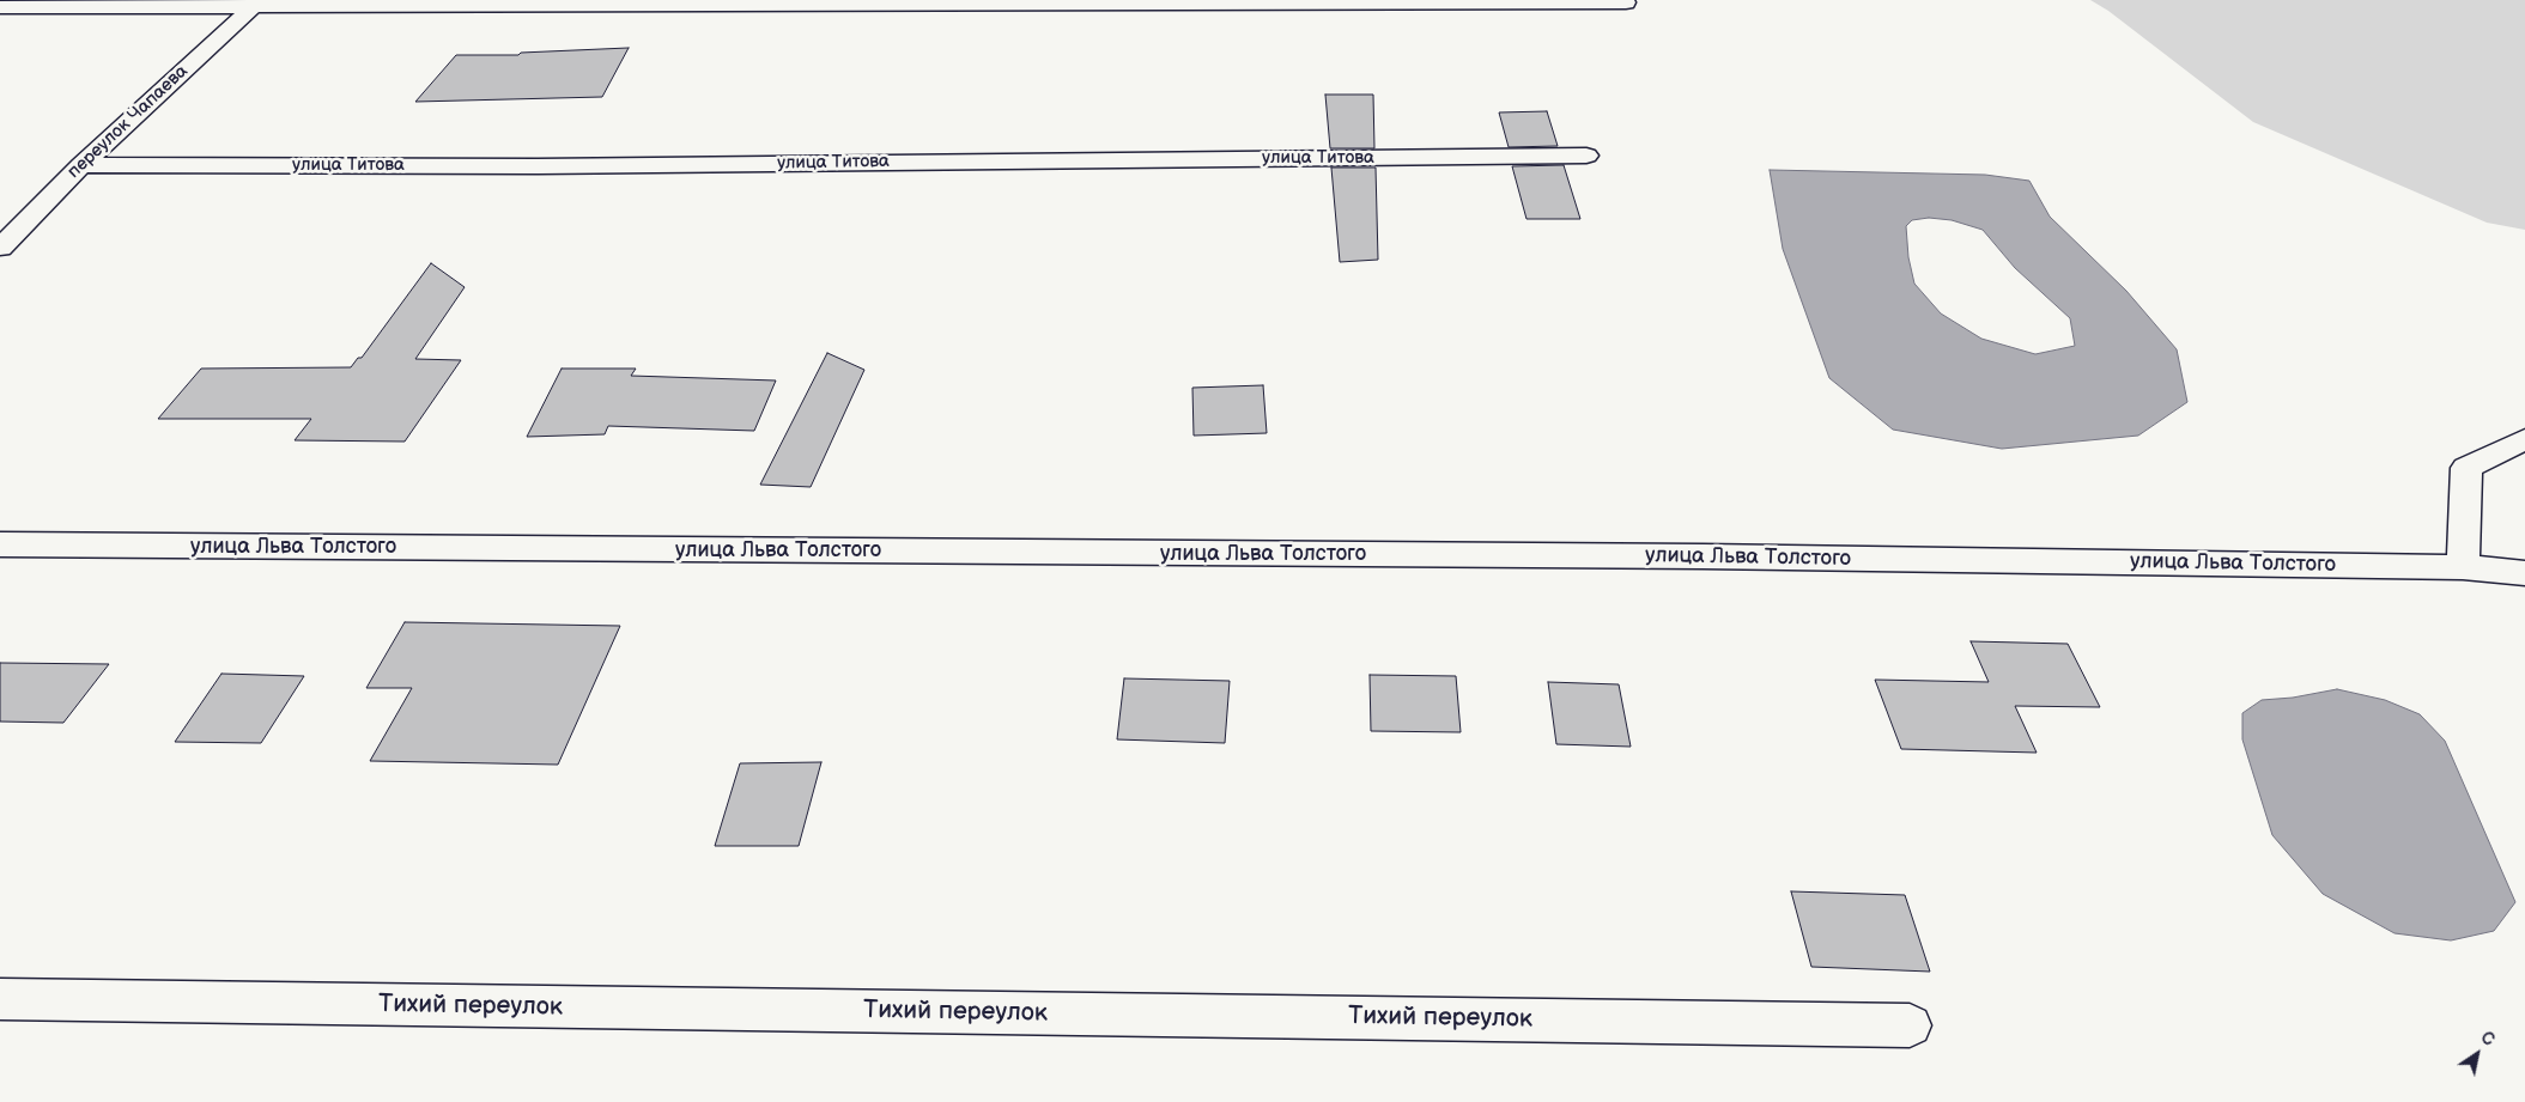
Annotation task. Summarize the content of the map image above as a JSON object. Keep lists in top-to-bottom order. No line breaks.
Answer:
{"streets":{"street":["переулок Чапаева","улица Титова","улица Льва Толстого","Тихий переулок"]},"crossings":[["переулок Чапаева","улица Титова"]],"north":"top right"}
